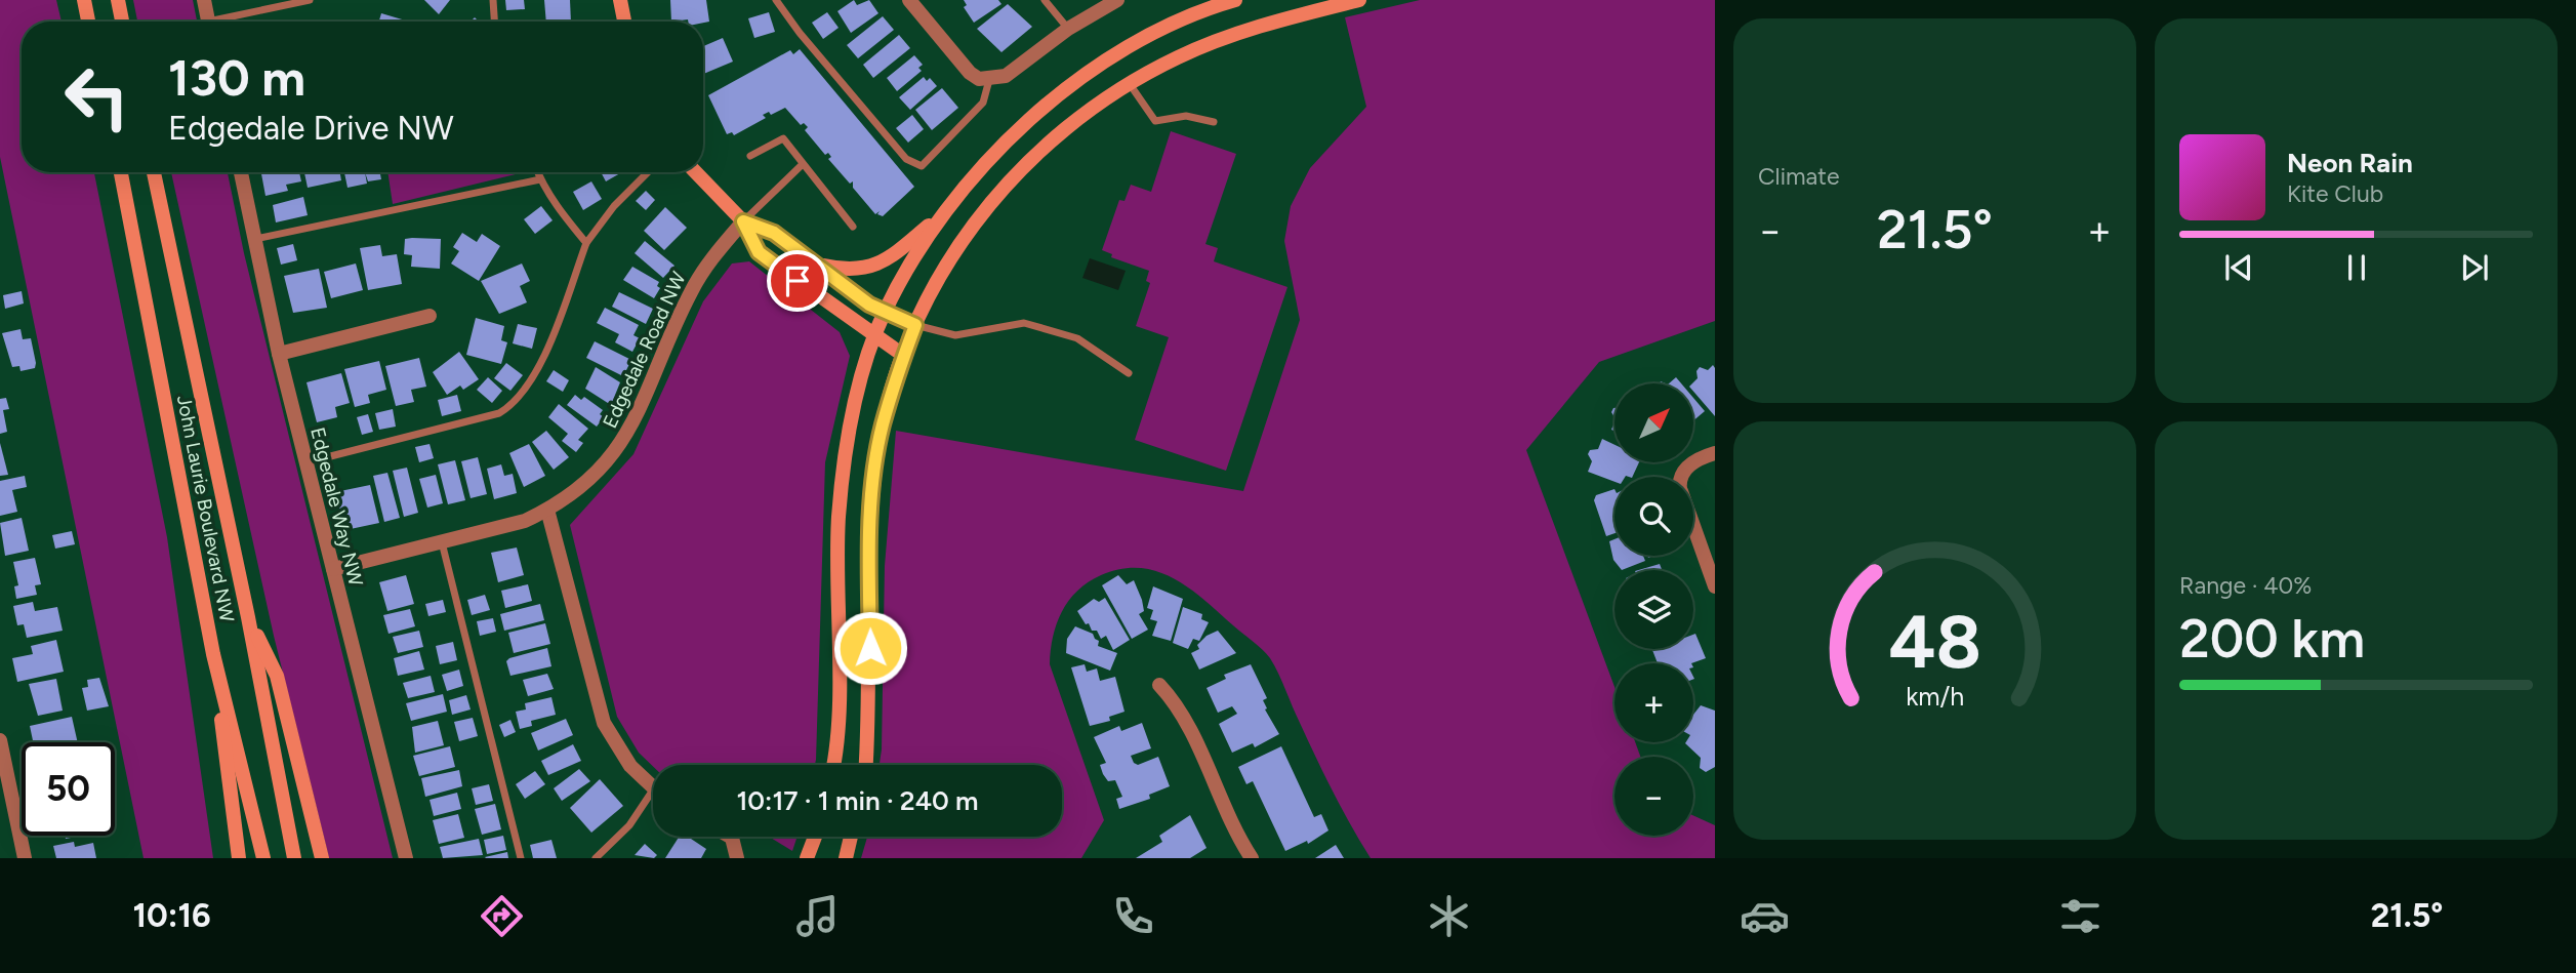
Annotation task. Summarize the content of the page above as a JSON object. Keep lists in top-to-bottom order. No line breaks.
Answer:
{"streets":{"main road":["John Laurie Boulevard NW"],"street":["Edgedale Road NW","Edgedale Way NW"]},"crossings":[["Edgedale Road NW","Edgedale Way NW"]],"north":"top right","page":{"tile":["Climate",["Range · 40%","200 km"]],"turn":["130 m","Edgedale Drive NW"],"song":["Neon Rain","Kite Club"],"heat":["−","21.5°","+"],"map_buttons":["+","−"],"limit":"50","trip":"10:17 · 1 min · 240 m","tabs":["10:16","21.5°"],"gauge":["48","km/h"]}}
